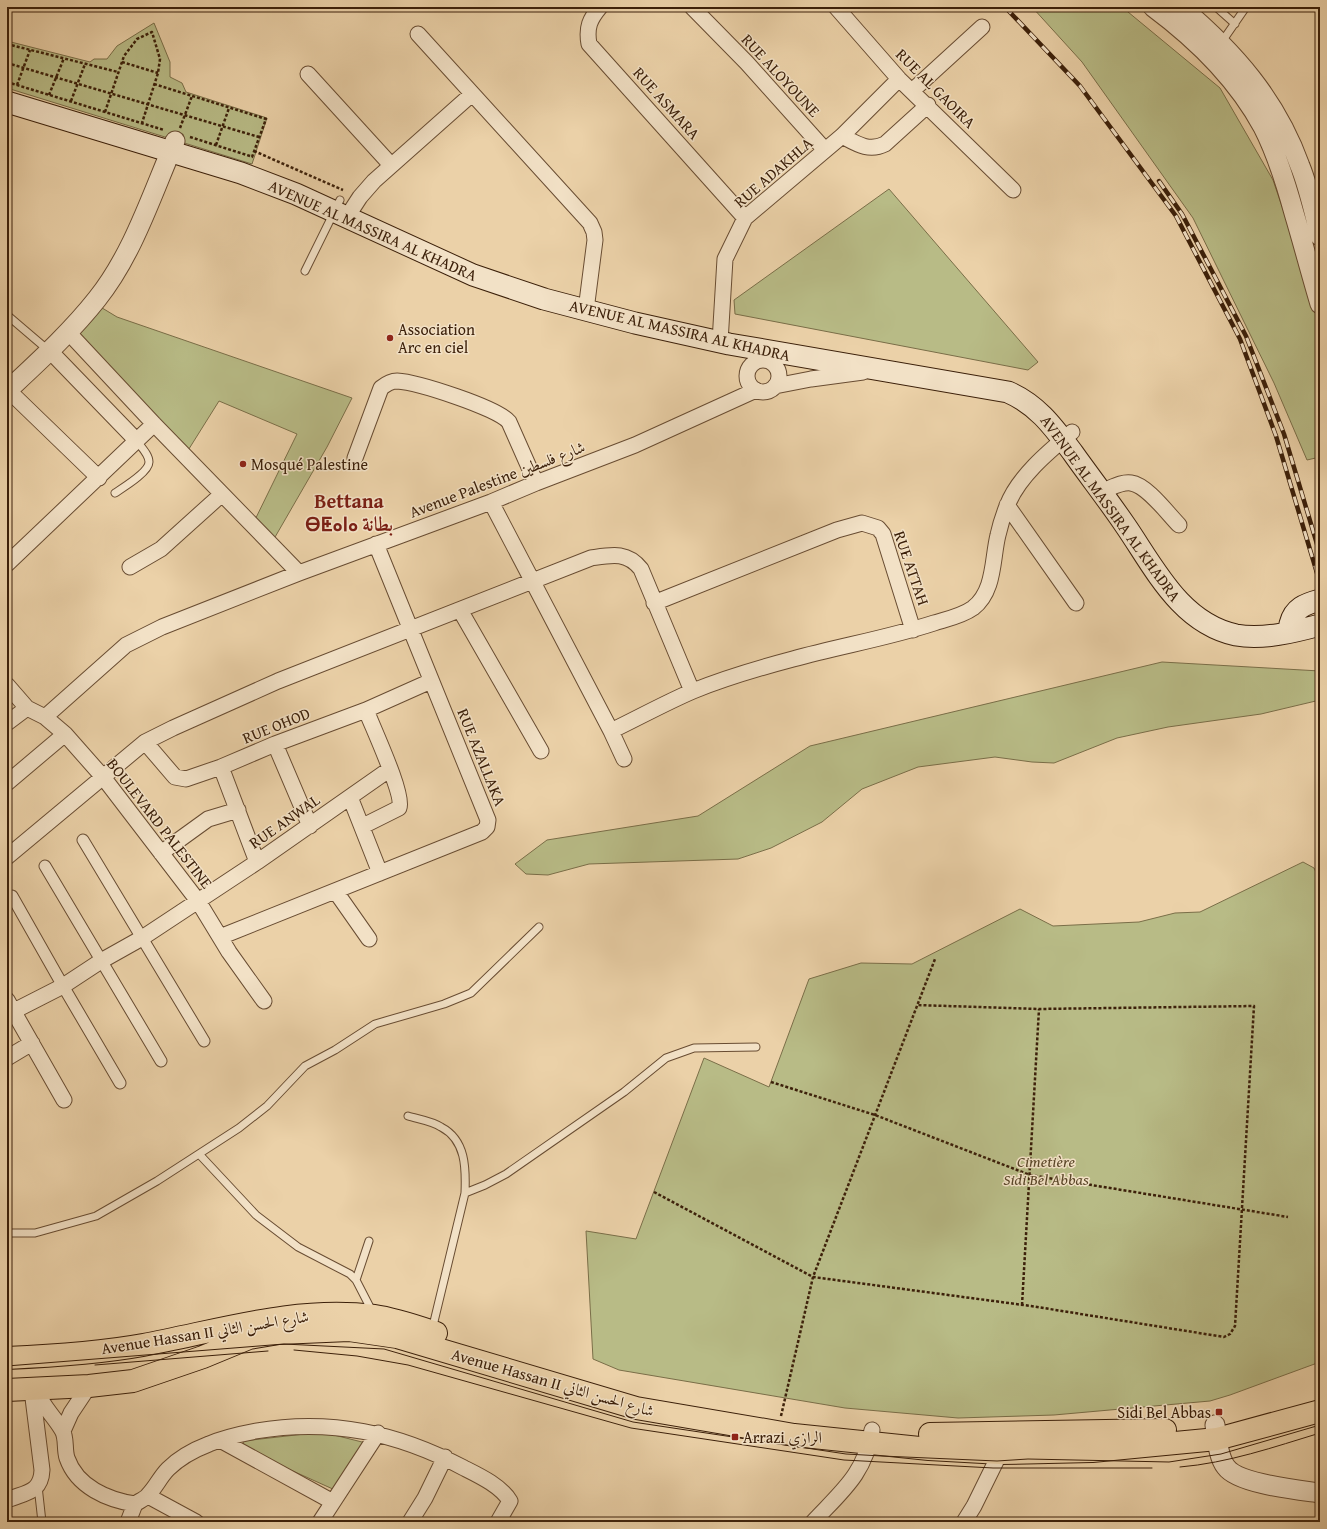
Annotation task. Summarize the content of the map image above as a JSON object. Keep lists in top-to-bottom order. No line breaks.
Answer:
{"streets":{"highway":["Avenue Hassan II شارع الحسن الثاني"],"main road":["AVENUE AL MASSIRA AL KHADRA"],"street":["RUE ALOYOUNE","RUE AL GAOIRA","RUE ASMARA","RUE ADAKHLA","Avenue Palestine شارع فلسطين","RUE ATTAH","RUE OHOD","RUE AZALLAKA","RUE ANWAL","BOULEVARD PALESTINE"]},"crossings":[["RUE ALOYOUNE","RUE ADAKHLA"],["RUE AL GAOIRA","RUE ADAKHLA"],["RUE ASMARA","RUE ADAKHLA"],["RUE ADAKHLA","AVENUE AL MASSIRA AL KHADRA"],["Avenue Palestine شارع فلسطين","RUE AZALLAKA"],["Avenue Palestine شارع فلسطين","BOULEVARD PALESTINE"],["RUE OHOD","RUE AZALLAKA"],["RUE AZALLAKA","BOULEVARD PALESTINE"],["RUE ANWAL","BOULEVARD PALESTINE"]],"districts":["Bettana ⴱⵟⴰⵏⴰ بطانة"],"parks":["Cimetière Sidi Bel Abbas"],"places":{"other":["Association Arc en ciel","Mosqué Palestine"],"transit":["Sidi Bel Abbas","Arrazi الرازي"]}}
